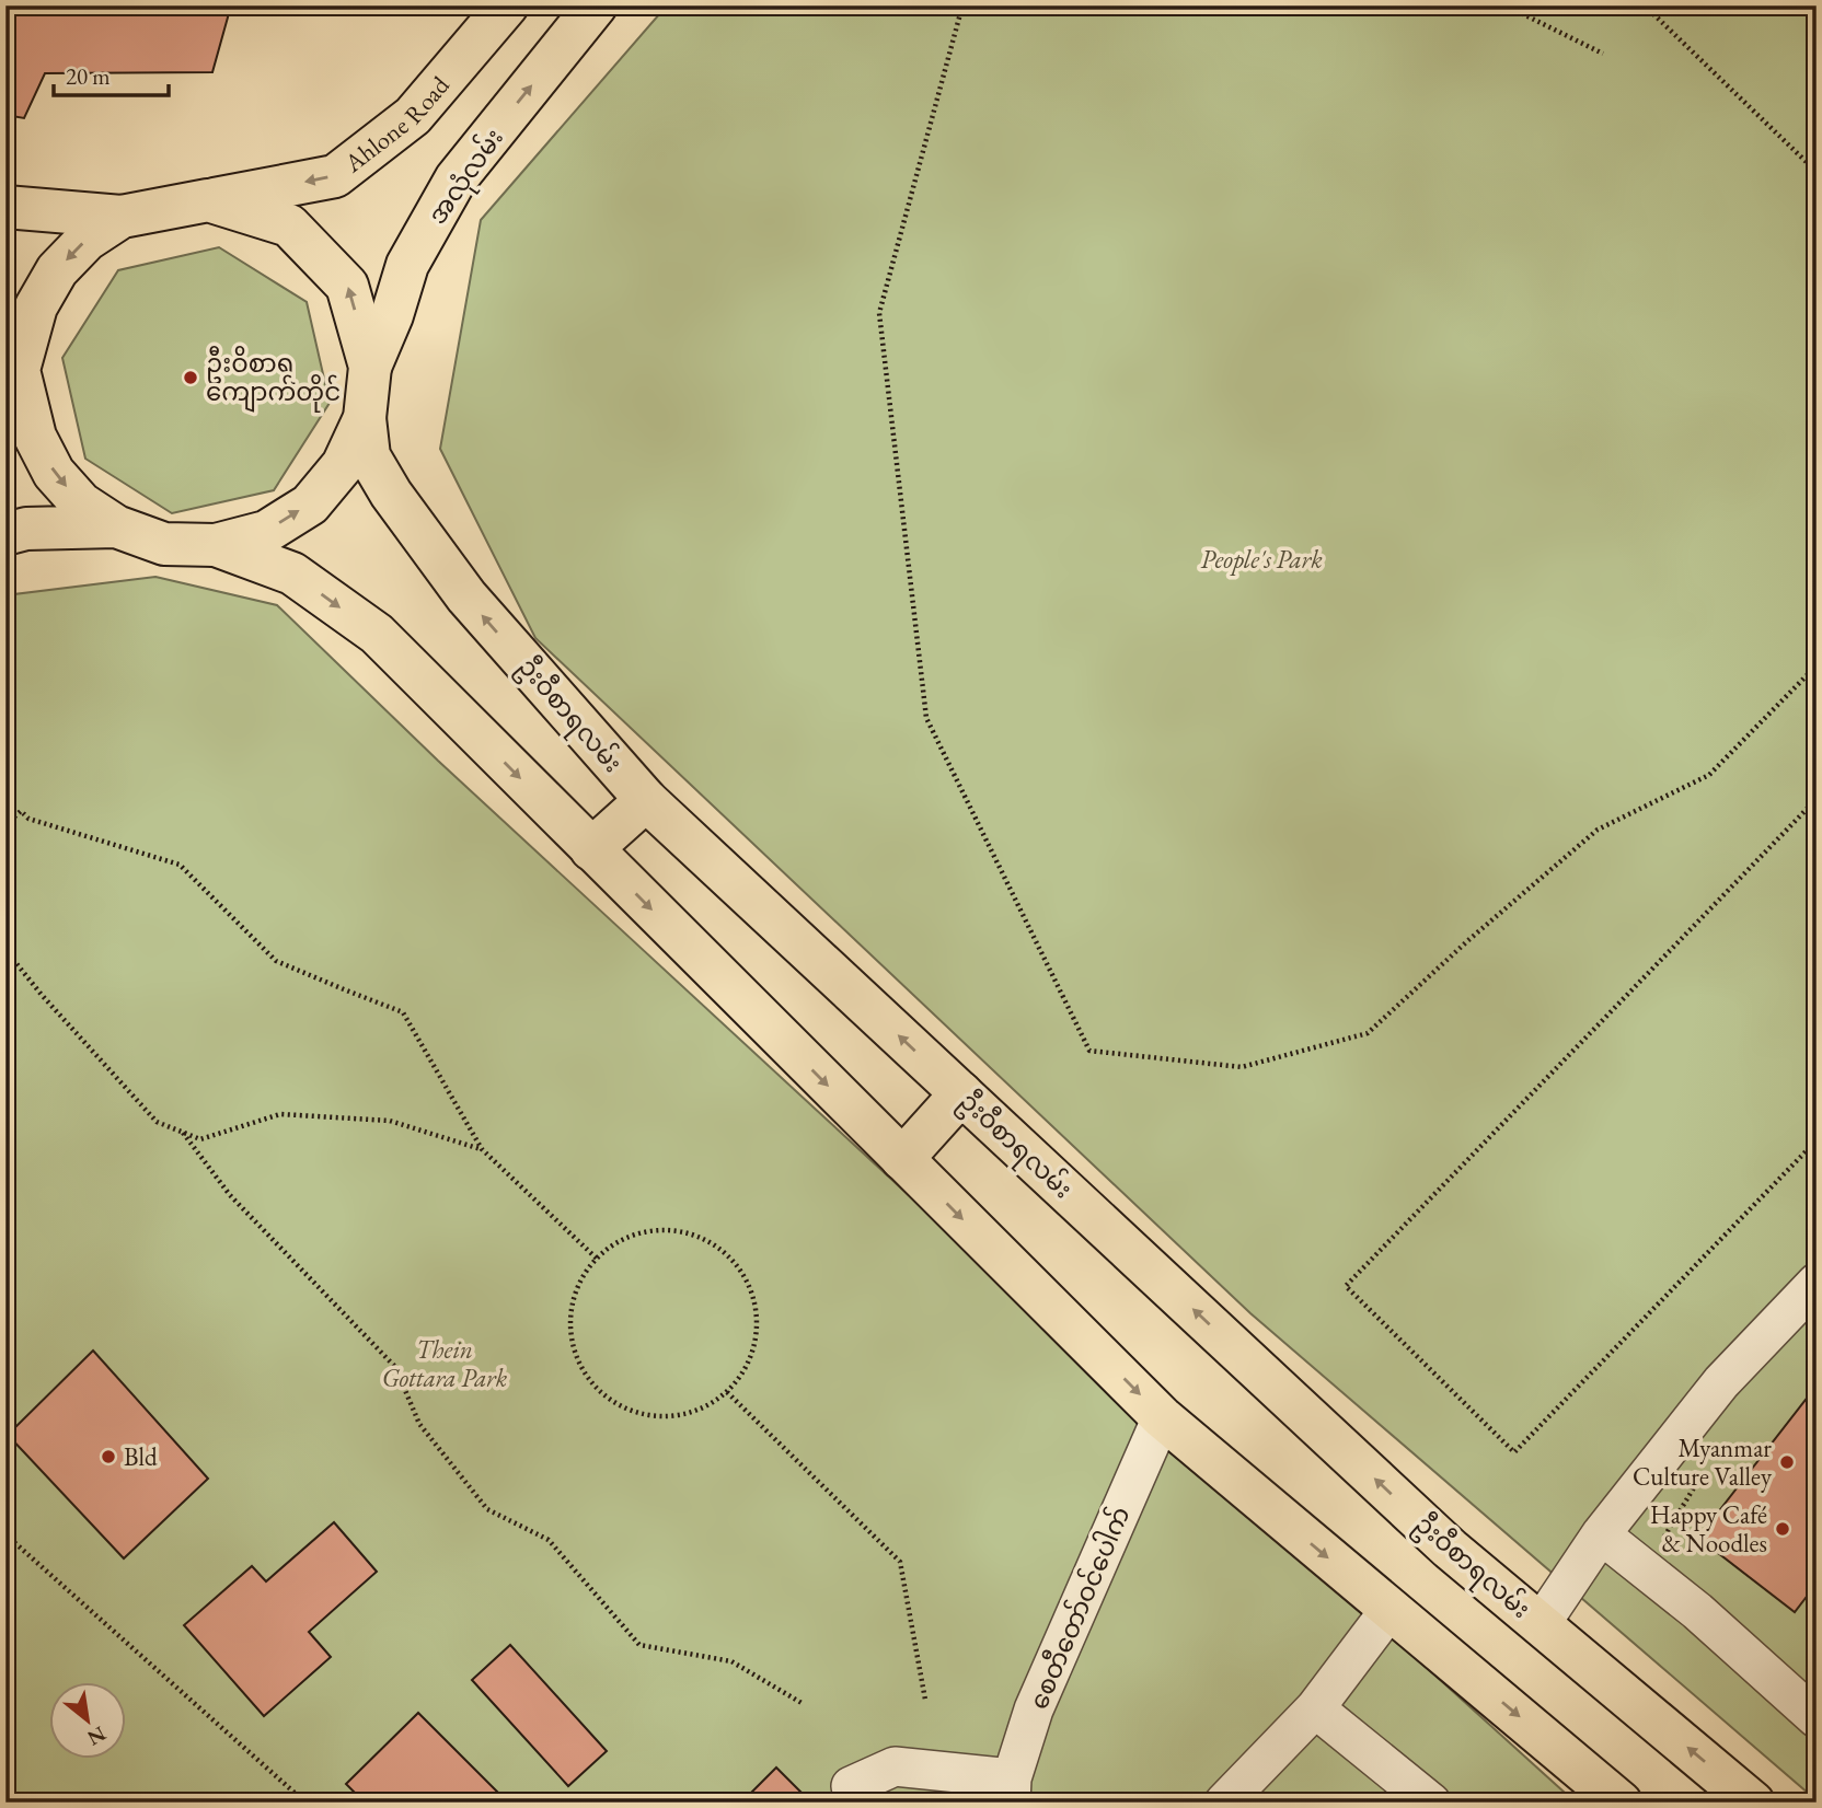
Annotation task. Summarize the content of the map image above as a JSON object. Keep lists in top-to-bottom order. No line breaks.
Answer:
{"streets":{"main road":["Ahlone Road","အလုံလမ်း","ဦးဝီစာရလမ်း"],"lane":["စေတီတော်ဝင်ပေါက်"]},"one_way":["အလုံလမ်း"],"parks":["People's Park","Thein Gottara Park"],"places":["ဦးဝိစာရ ကျောက်တိုင်","Bld","Myanmar Culture Valley","Happy Café & Noodles"],"scale_bar":"20 m","north":"bottom right"}
